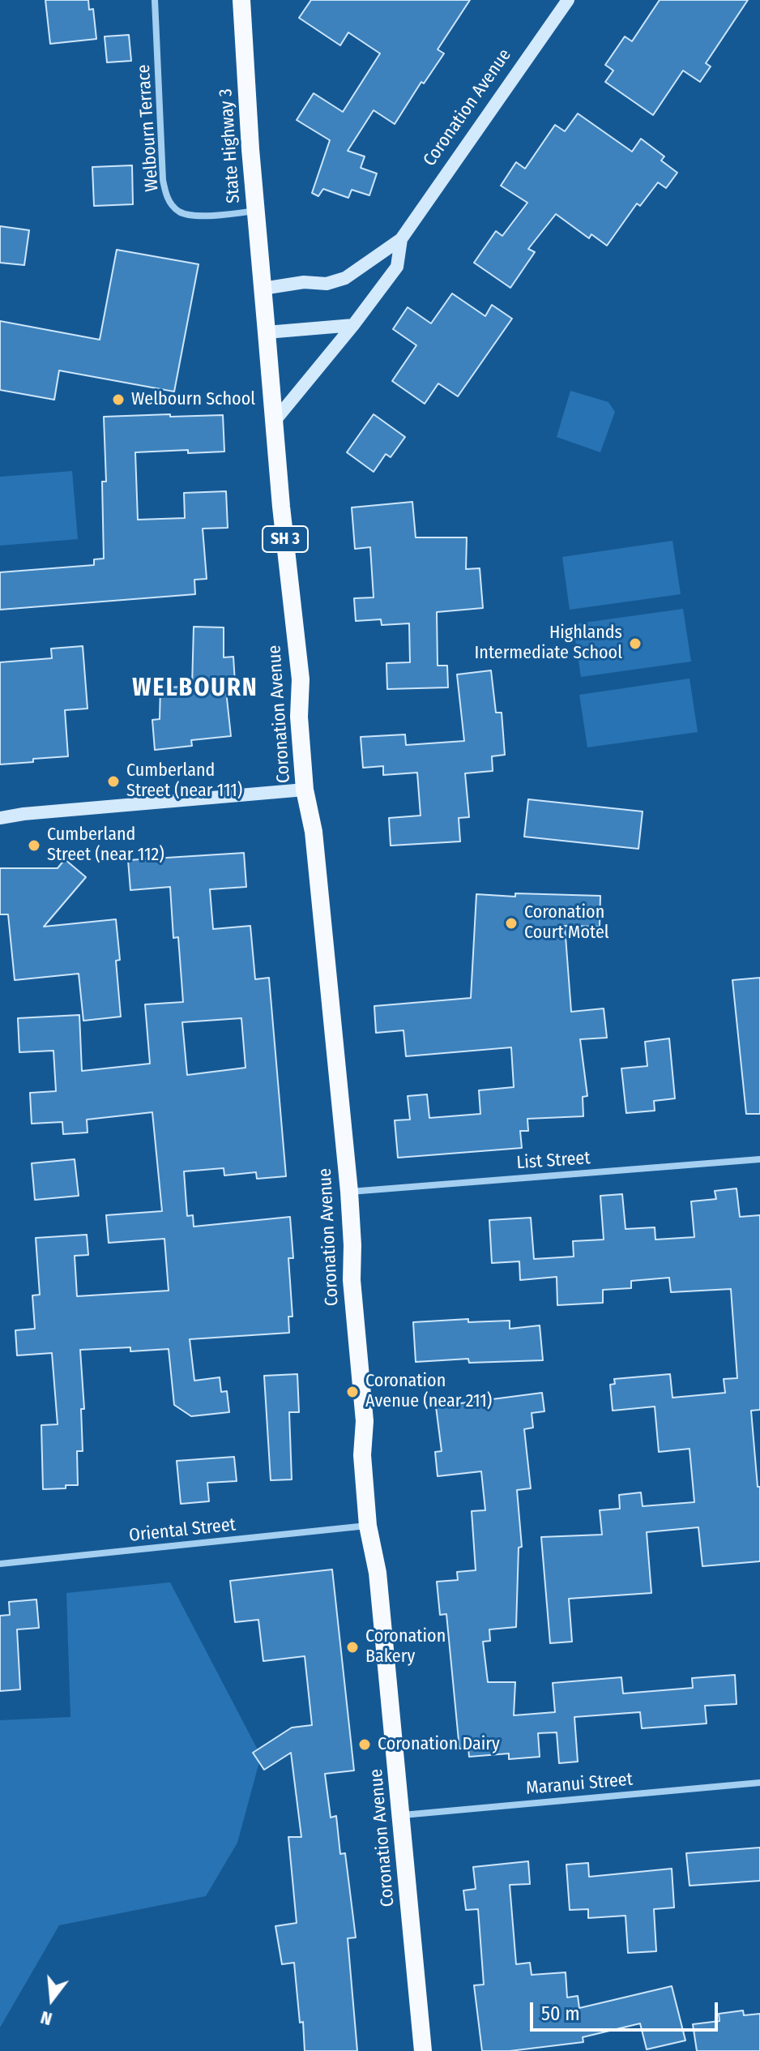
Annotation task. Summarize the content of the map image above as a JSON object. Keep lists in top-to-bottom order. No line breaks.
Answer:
{"streets":{"highway":["Coronation Avenue","State Highway 3","SH 3"],"street":["Welbourn Terrace","List Street","Oriental Street","Maranui Street"]},"crossings":[["Coronation Avenue","State Highway 3"],["Coronation Avenue","List Street"],["Coronation Avenue","Oriental Street"],["Coronation Avenue","Maranui Street"],["Welbourn Terrace","State Highway 3"]],"districts":["WELBOURN"],"places":["Welbourn School","Highlands Intermediate School","Cumberland Street (near 111)","Cumberland Street (near 112)","Coronation Court Motel","Coronation Avenue (near 211)","Coronation Bakery","Coronation Dairy"],"scale_bar":"50 m","north":"bottom"}
